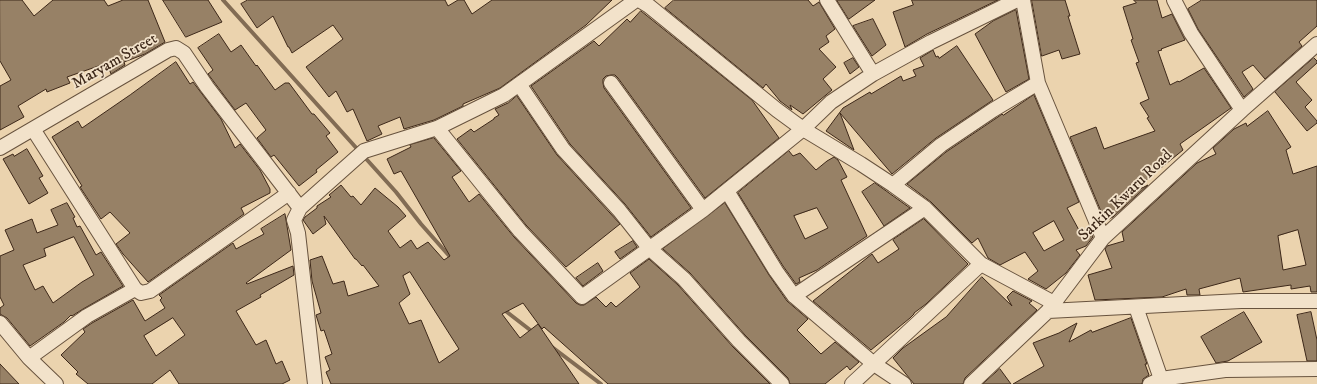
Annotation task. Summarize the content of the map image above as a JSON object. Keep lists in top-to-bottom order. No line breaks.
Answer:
{"streets":{"street":["Maryam Street","Sarkin Kwaru Road"]}}
